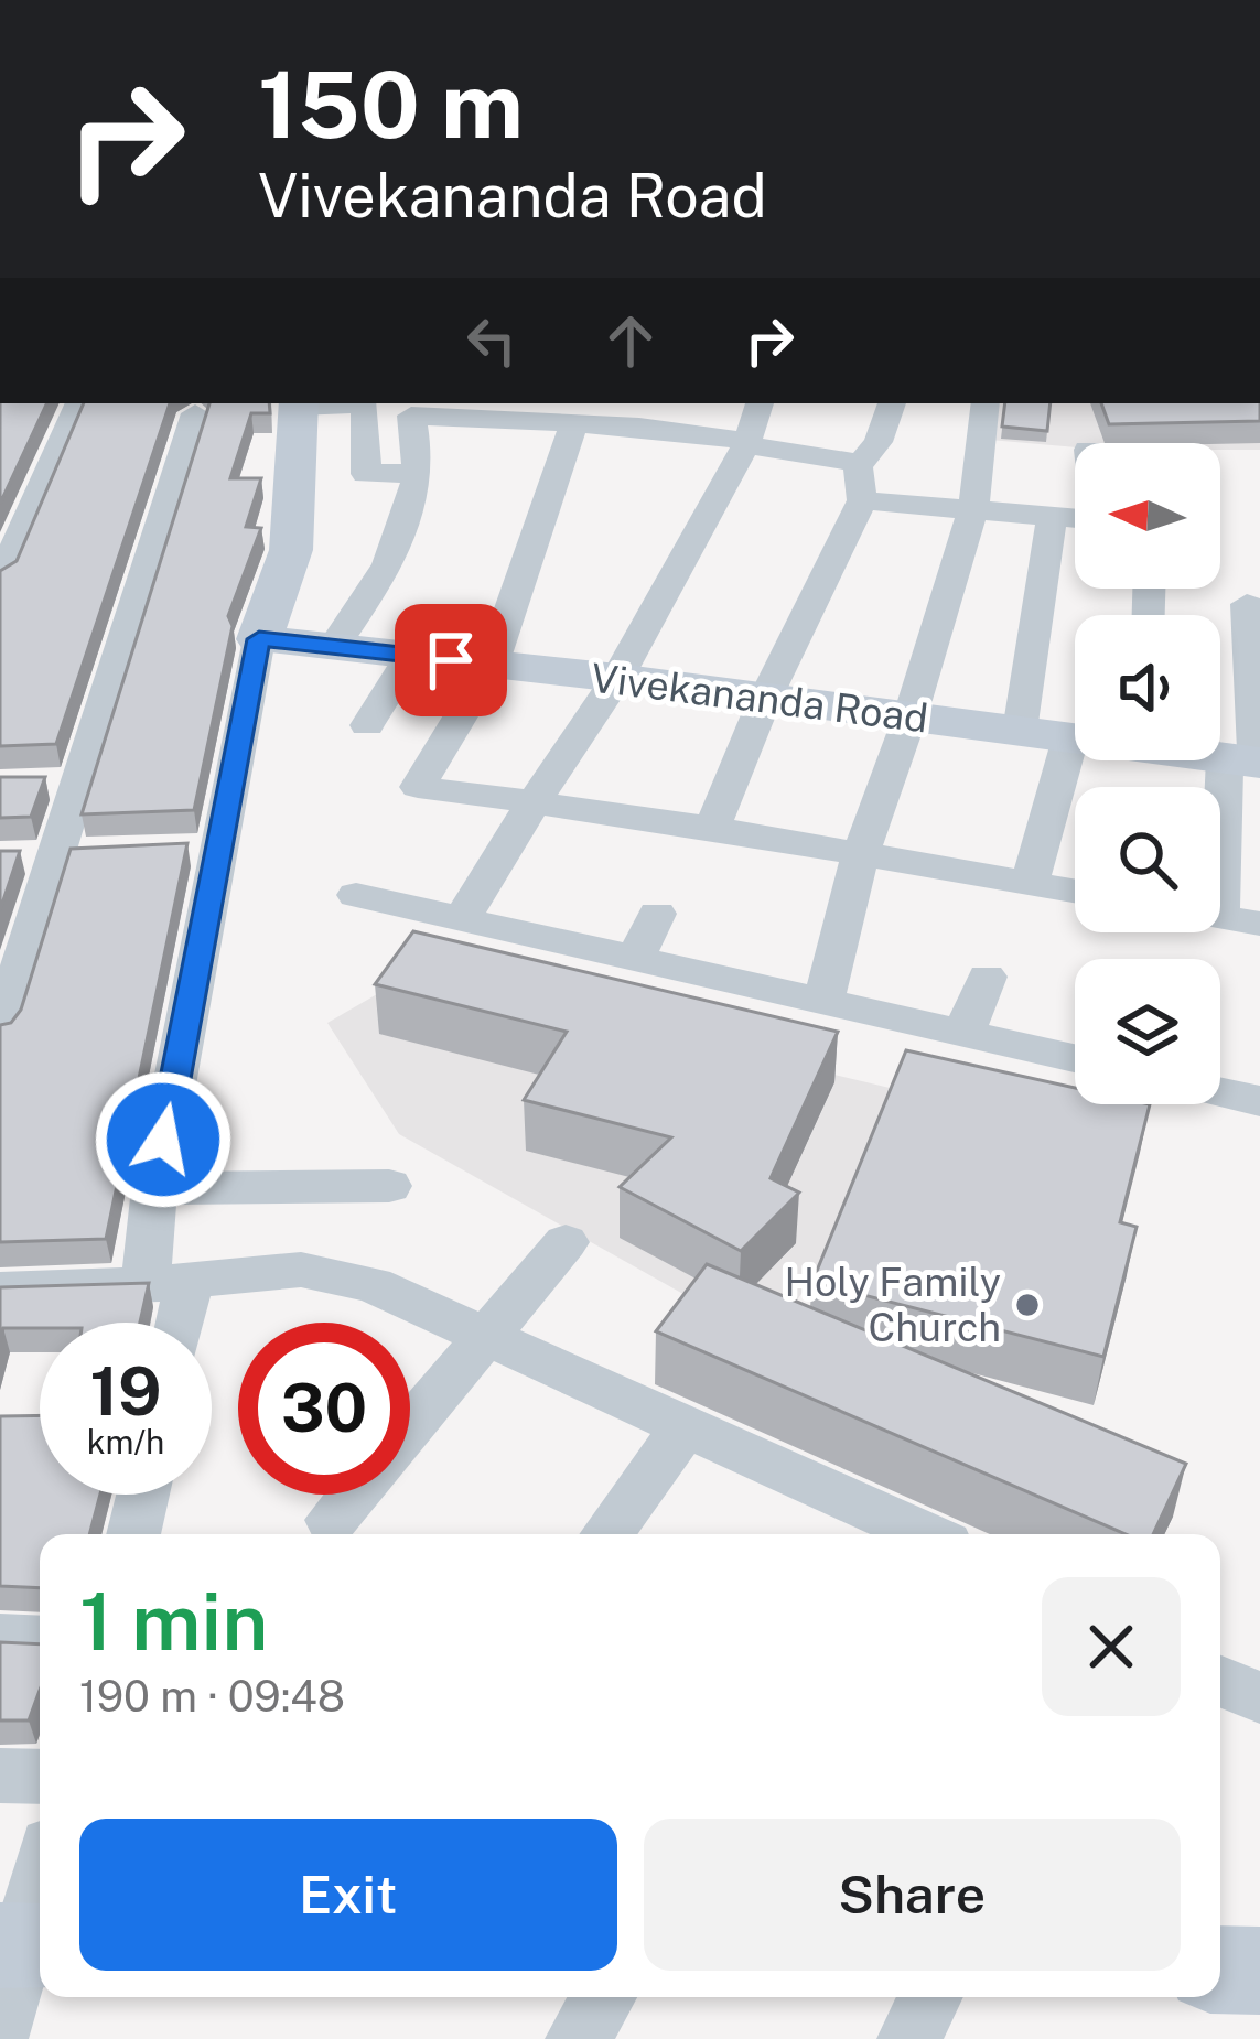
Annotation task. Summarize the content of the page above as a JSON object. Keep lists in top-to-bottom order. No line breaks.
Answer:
{"streets":{"street":["Vivekananda Road"]},"places":["Holy Family Church"],"north":"left","page":{"turn":["150 m","Vivekananda Road"],"speed":"19 km/h","limit":"30","heading":["1 min","190 m · 09:48"],"buttons":["Exit","Share"]}}
